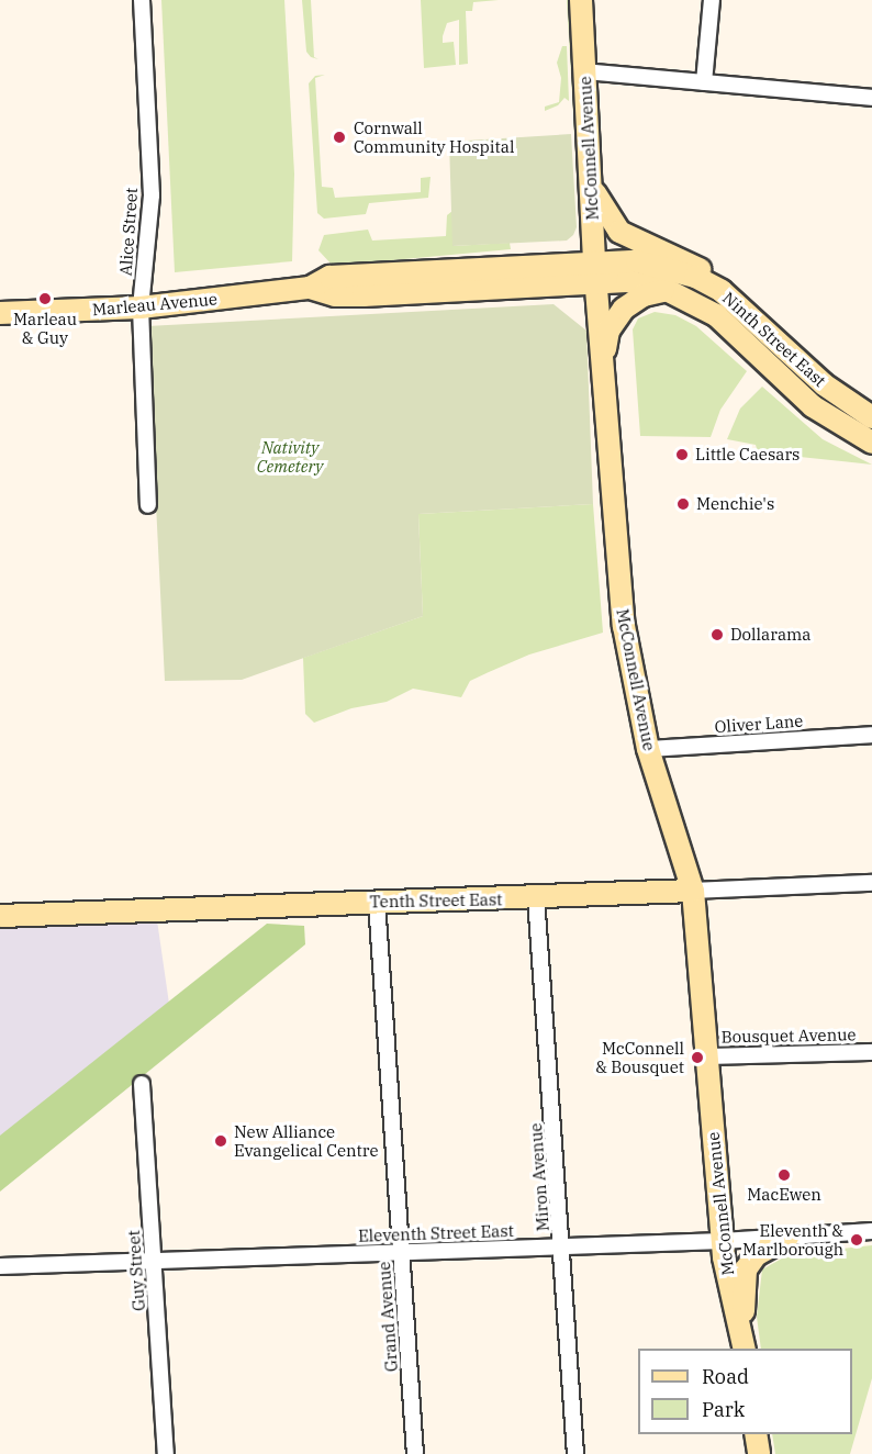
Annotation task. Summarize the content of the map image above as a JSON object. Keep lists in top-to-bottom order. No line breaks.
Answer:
{"streets":{"main road":["McConnell Avenue","Marleau Avenue","Ninth Street East","Tenth Street East"],"street":["Alice Street","Oliver Lane","Bousquet Avenue","Miron Avenue","Eleventh Street East","Guy Street","Grand Avenue"]},"crossings":[["McConnell Avenue","Marleau Avenue"],["McConnell Avenue","Ninth Street East"],["McConnell Avenue","Oliver Lane"],["McConnell Avenue","Tenth Street East"],["McConnell Avenue","Bousquet Avenue"],["McConnell Avenue","Eleventh Street East"],["Alice Street","Marleau Avenue"],["Marleau Avenue","Ninth Street East"],["Tenth Street East","Miron Avenue"],["Tenth Street East","Grand Avenue"],["Miron Avenue","Eleventh Street East"],["Eleventh Street East","Guy Street"],["Eleventh Street East","Grand Avenue"]],"parks":["Nativity Cemetery"],"places":["Cornwall Community Hospital","Marleau & Guy","Little Caesars","Menchie's","Dollarama","McConnell & Bousquet","New Alliance Evangelical Centre","MacEwen","Eleventh & Marlborough"],"legend":["Road","Park"]}
